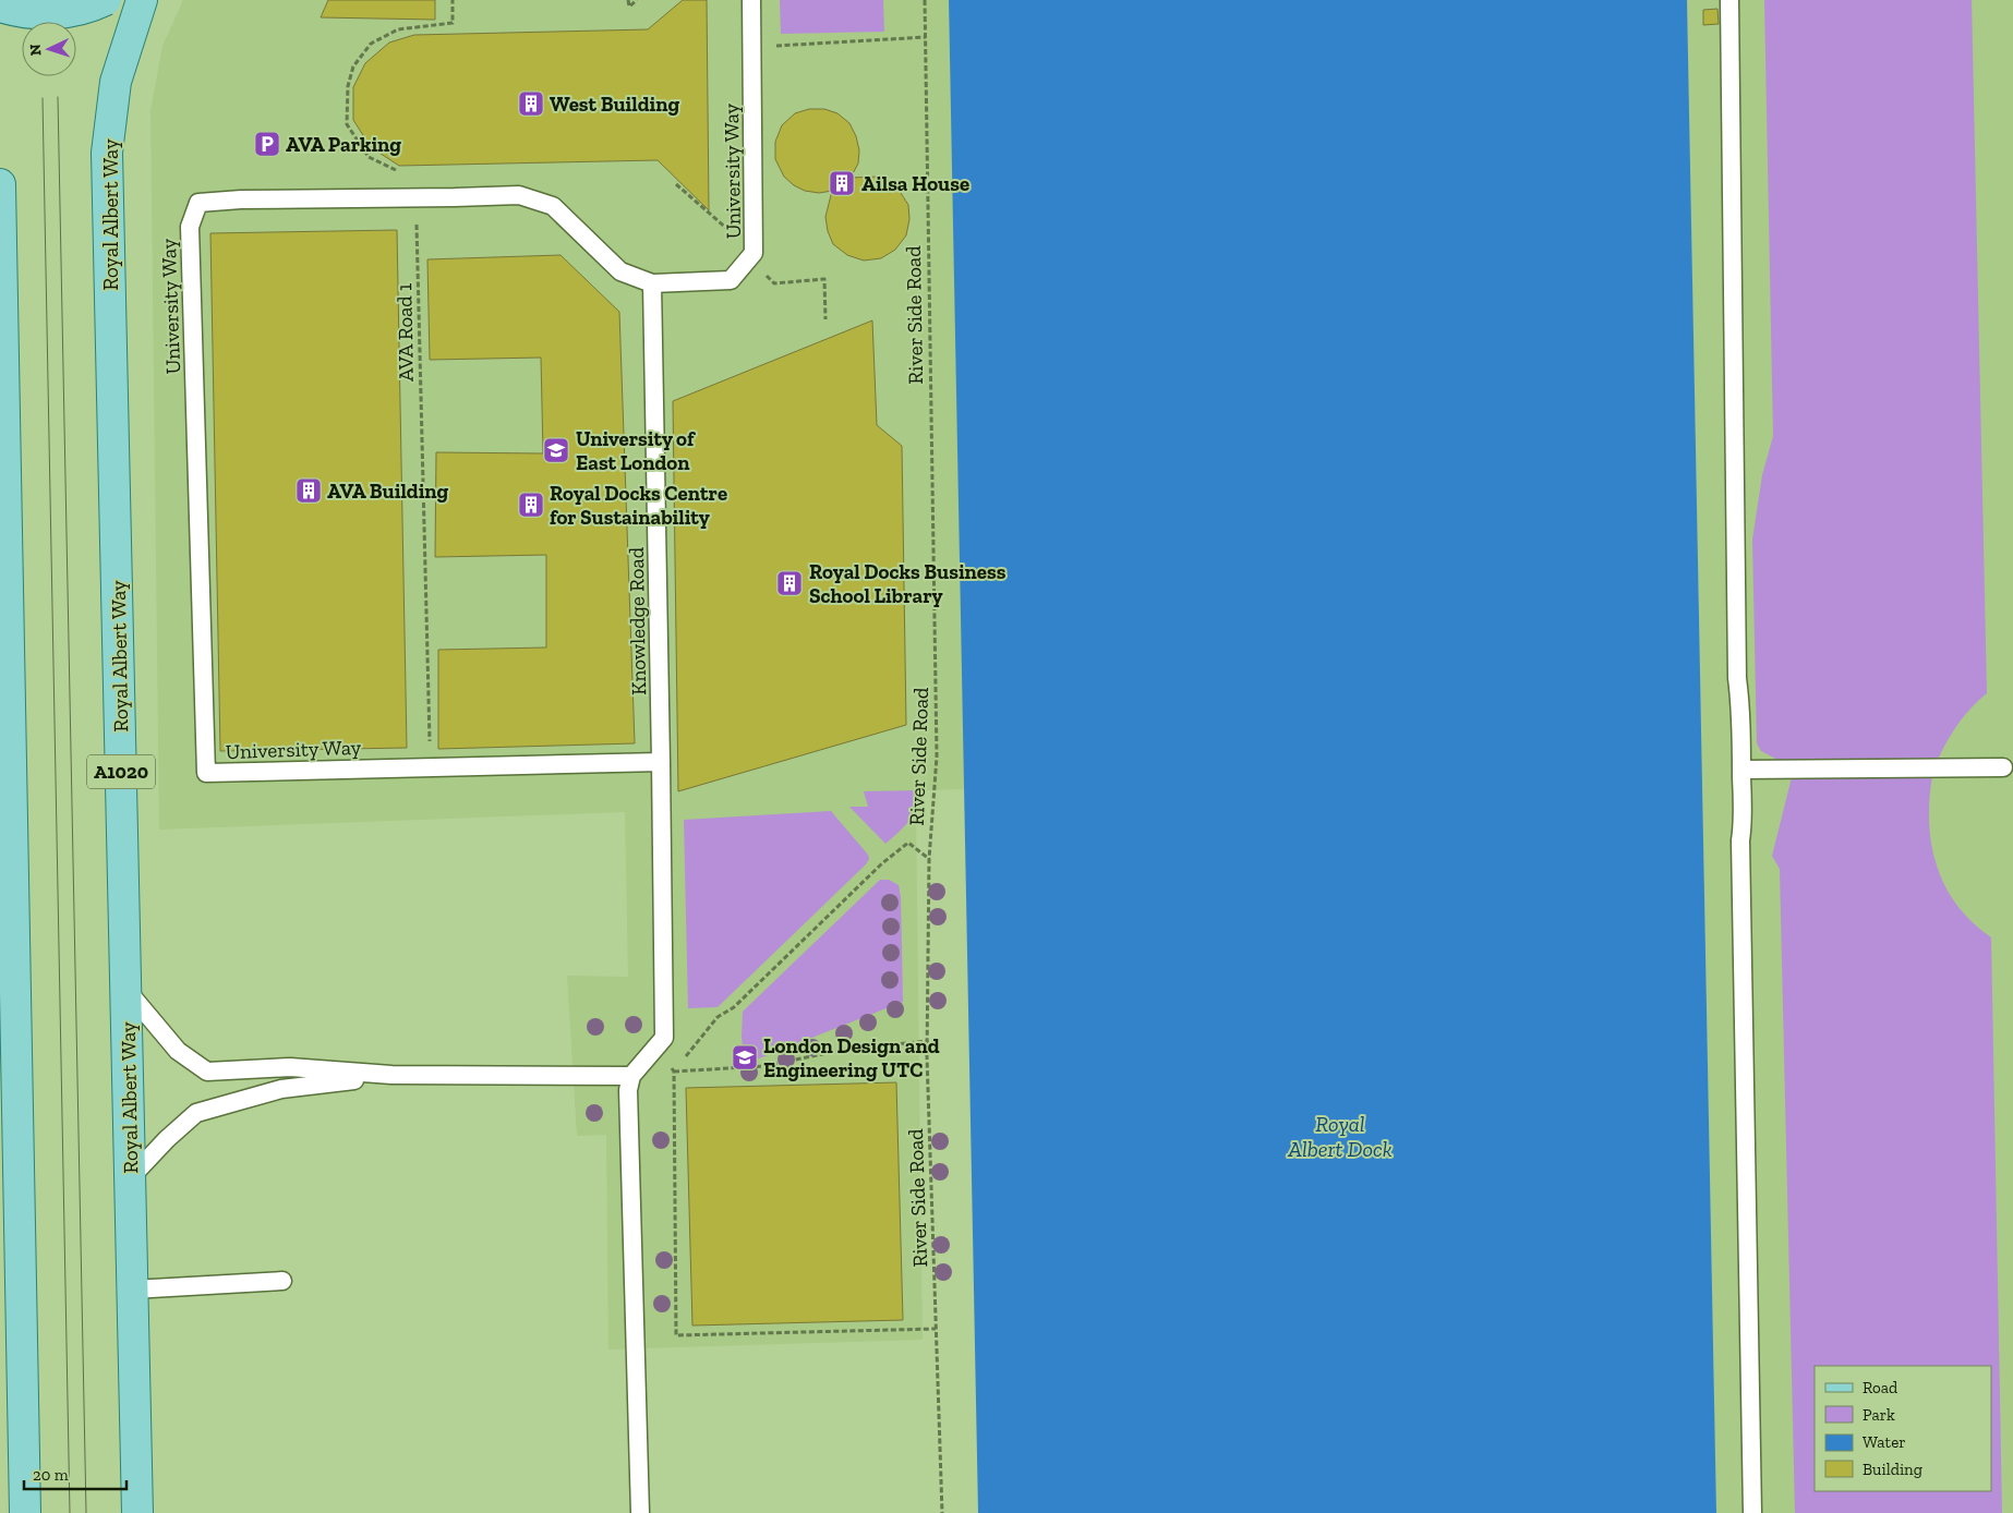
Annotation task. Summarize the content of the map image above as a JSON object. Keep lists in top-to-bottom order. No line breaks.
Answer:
{"streets":{"main road":["Royal Albert Way","A1020"],"lane":["University Way","Knowledge Road"],"path":["River Side Road","AVA Road 1"]},"crossings":[["University Way","AVA Road 1"],["University Way","Knowledge Road"]],"water":["Royal Albert Dock"],"places":{"building":["West Building","Ailsa House","AVA Building","Royal Docks Centre for Sustainability","Royal Docks Business School Library"],"parking":["AVA Parking"],"school or university":["University of East London","London Design and Engineering UTC"]},"legend":["Road","Park","Water","Building"],"scale_bar":"20 m","north":"left"}
